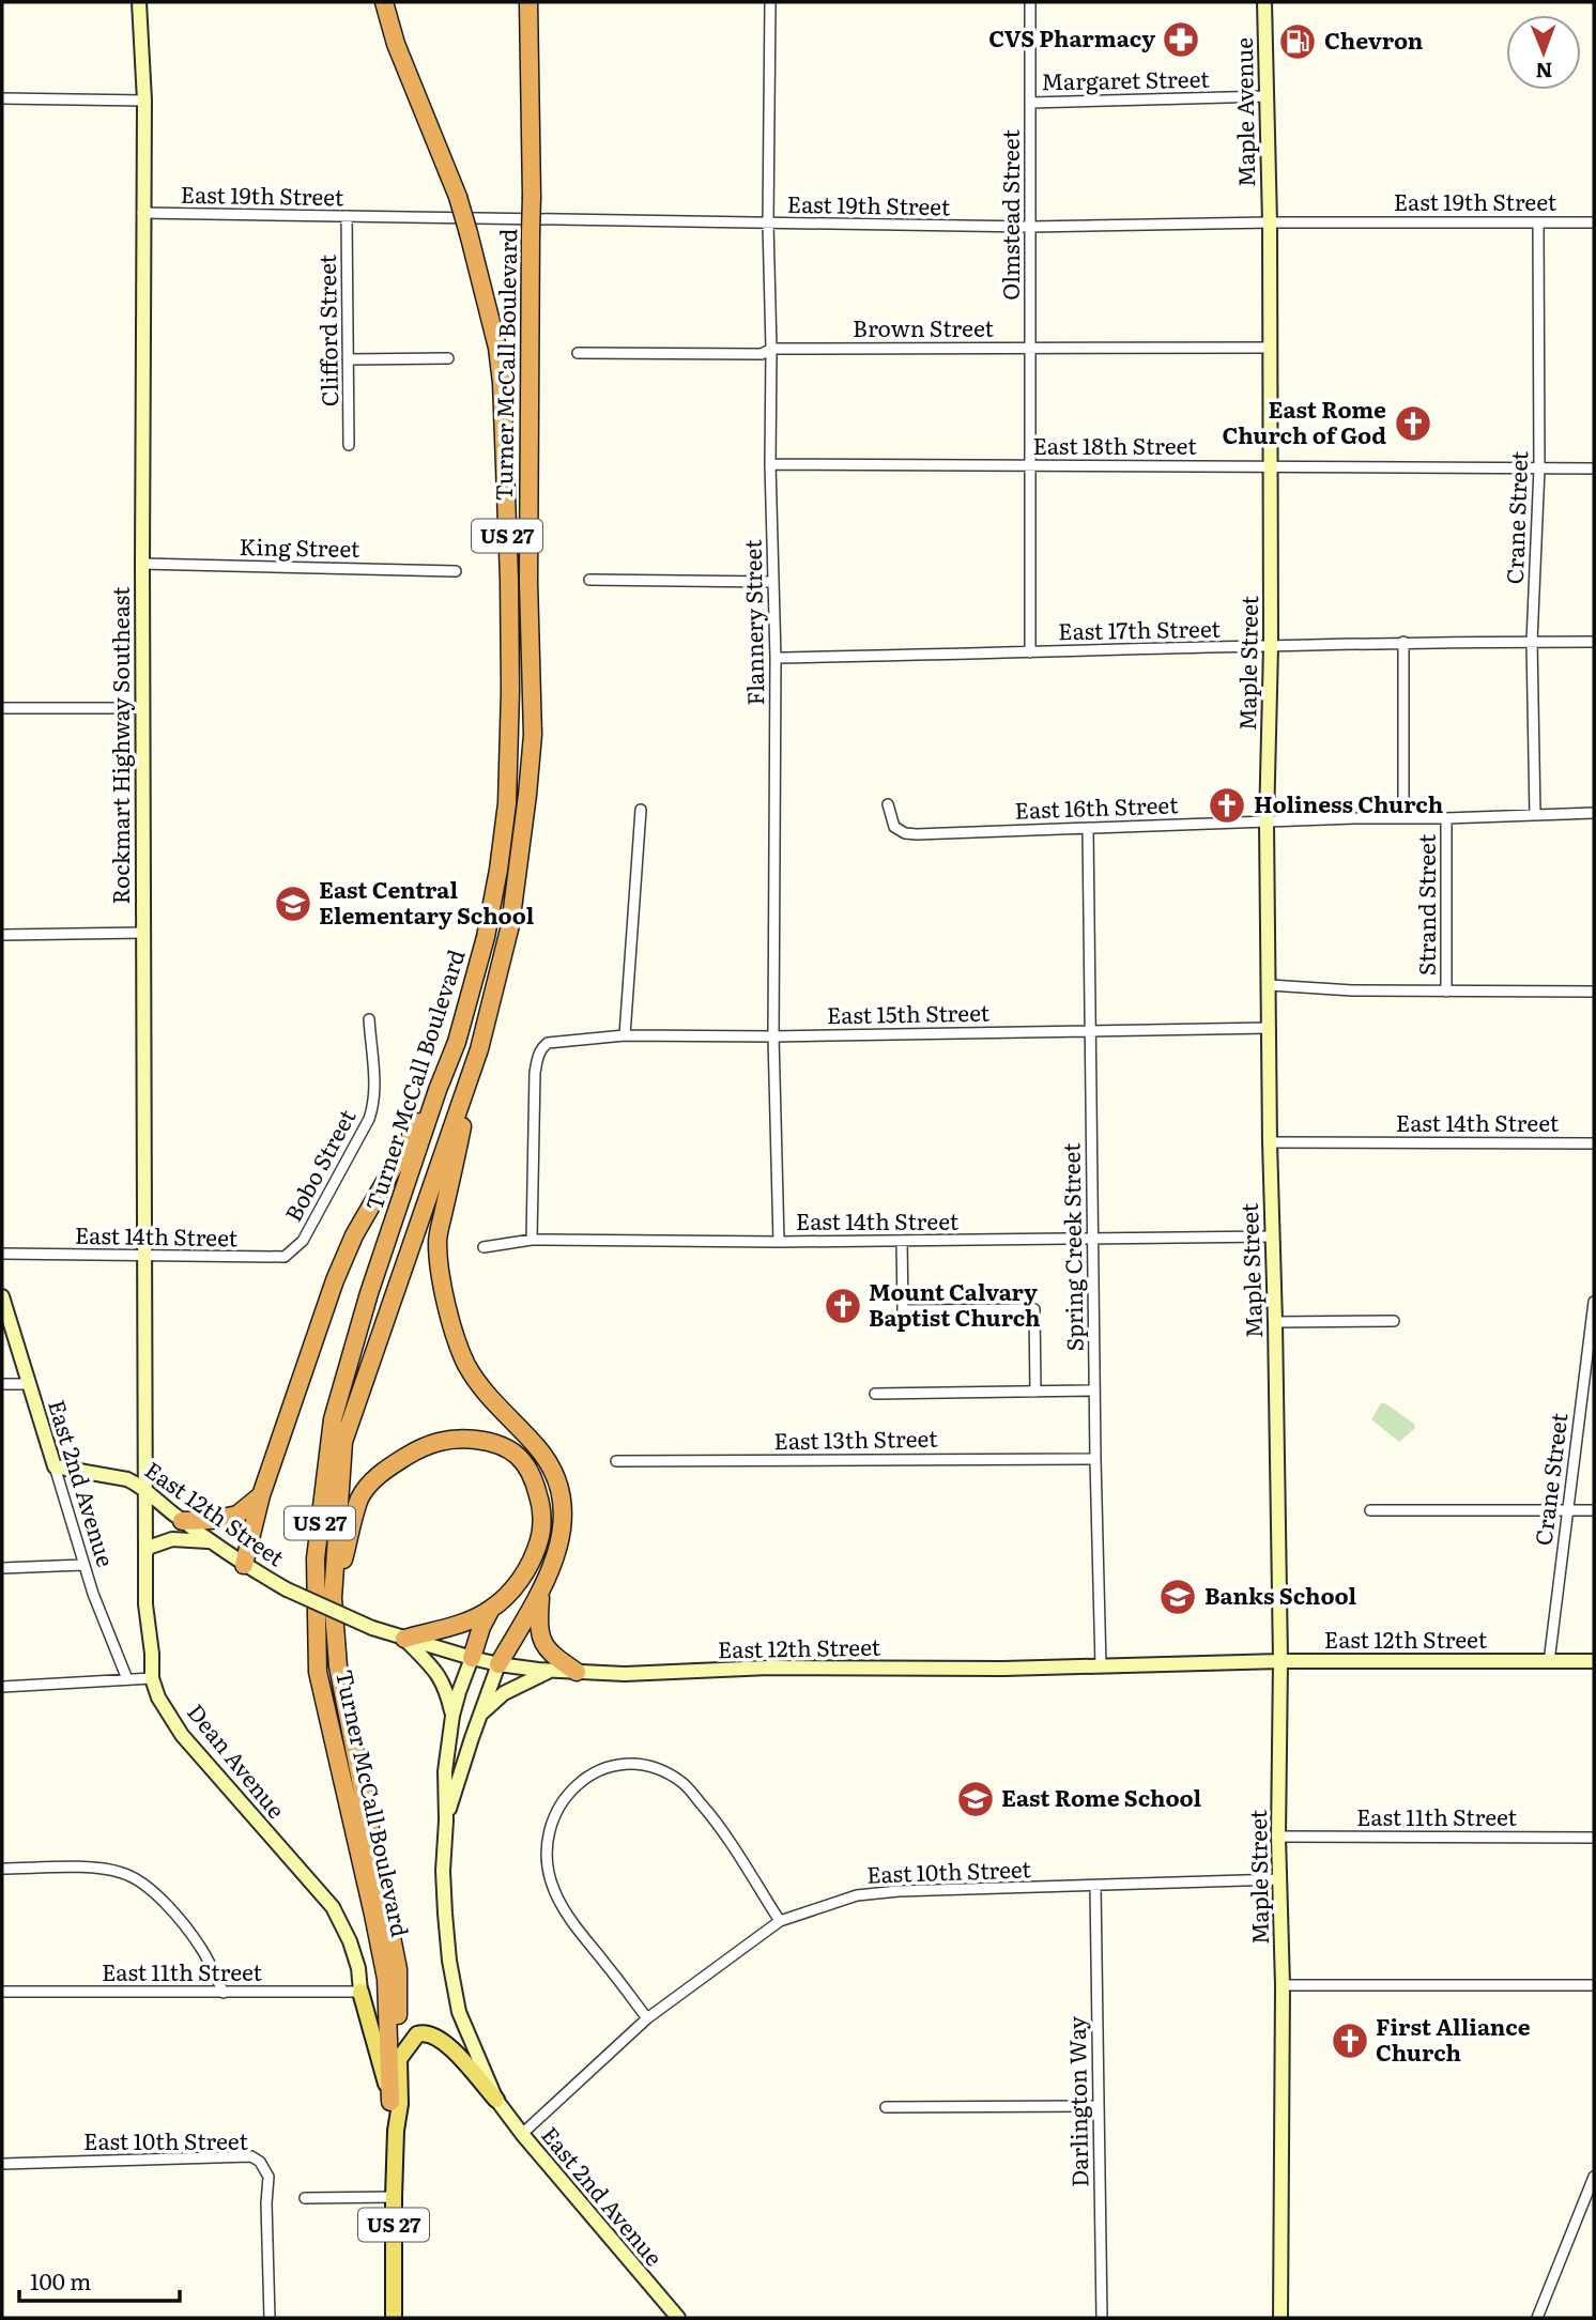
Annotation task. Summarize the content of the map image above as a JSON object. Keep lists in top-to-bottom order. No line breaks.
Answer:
{"streets":{"highway":["Turner McCall Boulevard","US 27"],"main road":["Maple Avenue","Maple Street","Rockmart Highway Southeast","East 2nd Avenue","East 12th Street","Dean Avenue"],"street":["Margaret Street","East 19th Street","Olmstead Street","Brown Street","Clifford Street","East 18th Street","Crane Street","King Street","Flannery Street","East 17th Street","East 16th Street","Strand Street","East 15th Street","East 14th Street","Bobo Street","Spring Creek Street","East 13th Street","East 11th Street","East 10th Street","Darlington Way"]},"crossings":[["Margaret Street","Maple Avenue"],["Margaret Street","Olmstead Street"],["Maple Avenue","East 19th Street"],["Maple Avenue","Maple Street"],["East 19th Street","Olmstead Street"],["East 19th Street","Clifford Street"],["East 19th Street","Crane Street"],["East 19th Street","Flannery Street"],["East 19th Street","Maple Street"],["East 19th Street","Rockmart Highway Southeast"],["Olmstead Street","Brown Street"],["Olmstead Street","East 18th Street"],["Olmstead Street","East 17th Street"],["Brown Street","Flannery Street"],["Brown Street","Maple Street"],["East 18th Street","Crane Street"],["East 18th Street","Flannery Street"],["East 18th Street","Maple Street"],["Crane Street","East 17th Street"],["Crane Street","East 16th Street"],["Crane Street","East 12th Street"],["King Street","Rockmart Highway Southeast"],["Flannery Street","East 17th Street"],["Flannery Street","East 15th Street"],["Flannery Street","East 14th Street"],["East 17th Street","Maple Street"],["East 17th Street","Strand Street"],["Maple Street","East 16th Street"],["Maple Street","East 15th Street"],["Maple Street","East 14th Street"],["Maple Street","East 12th Street"],["Maple Street","East 11th Street"],["Maple Street","East 10th Street"],["Rockmart Highway Southeast","East 14th Street"],["Rockmart Highway Southeast","East 12th Street"],["Rockmart Highway Southeast","Dean Avenue"],["East 16th Street","Strand Street"],["East 16th Street","Spring Creek Street"],["East 15th Street","East 14th Street"],["East 15th Street","Spring Creek Street"],["East 14th Street","Bobo Street"],["East 14th Street","Spring Creek Street"],["Spring Creek Street","East 13th Street"],["Spring Creek Street","East 12th Street"],["East 2nd Avenue","East 12th Street"],["East 2nd Avenue","East 10th Street"],["East 12th Street","Dean Avenue"],["Dean Avenue","East 11th Street"],["East 10th Street","Darlington Way"]],"places":{"pharmacy":["CVS Pharmacy"],"fuel station":["Chevron"],"church":["East Rome Church of God","Holiness Church","Mount Calvary Baptist Church","First Alliance Church"],"school or university":["East Central Elementary School","Banks School","East Rome School"]},"scale_bar":"100 m","north":"bottom"}
